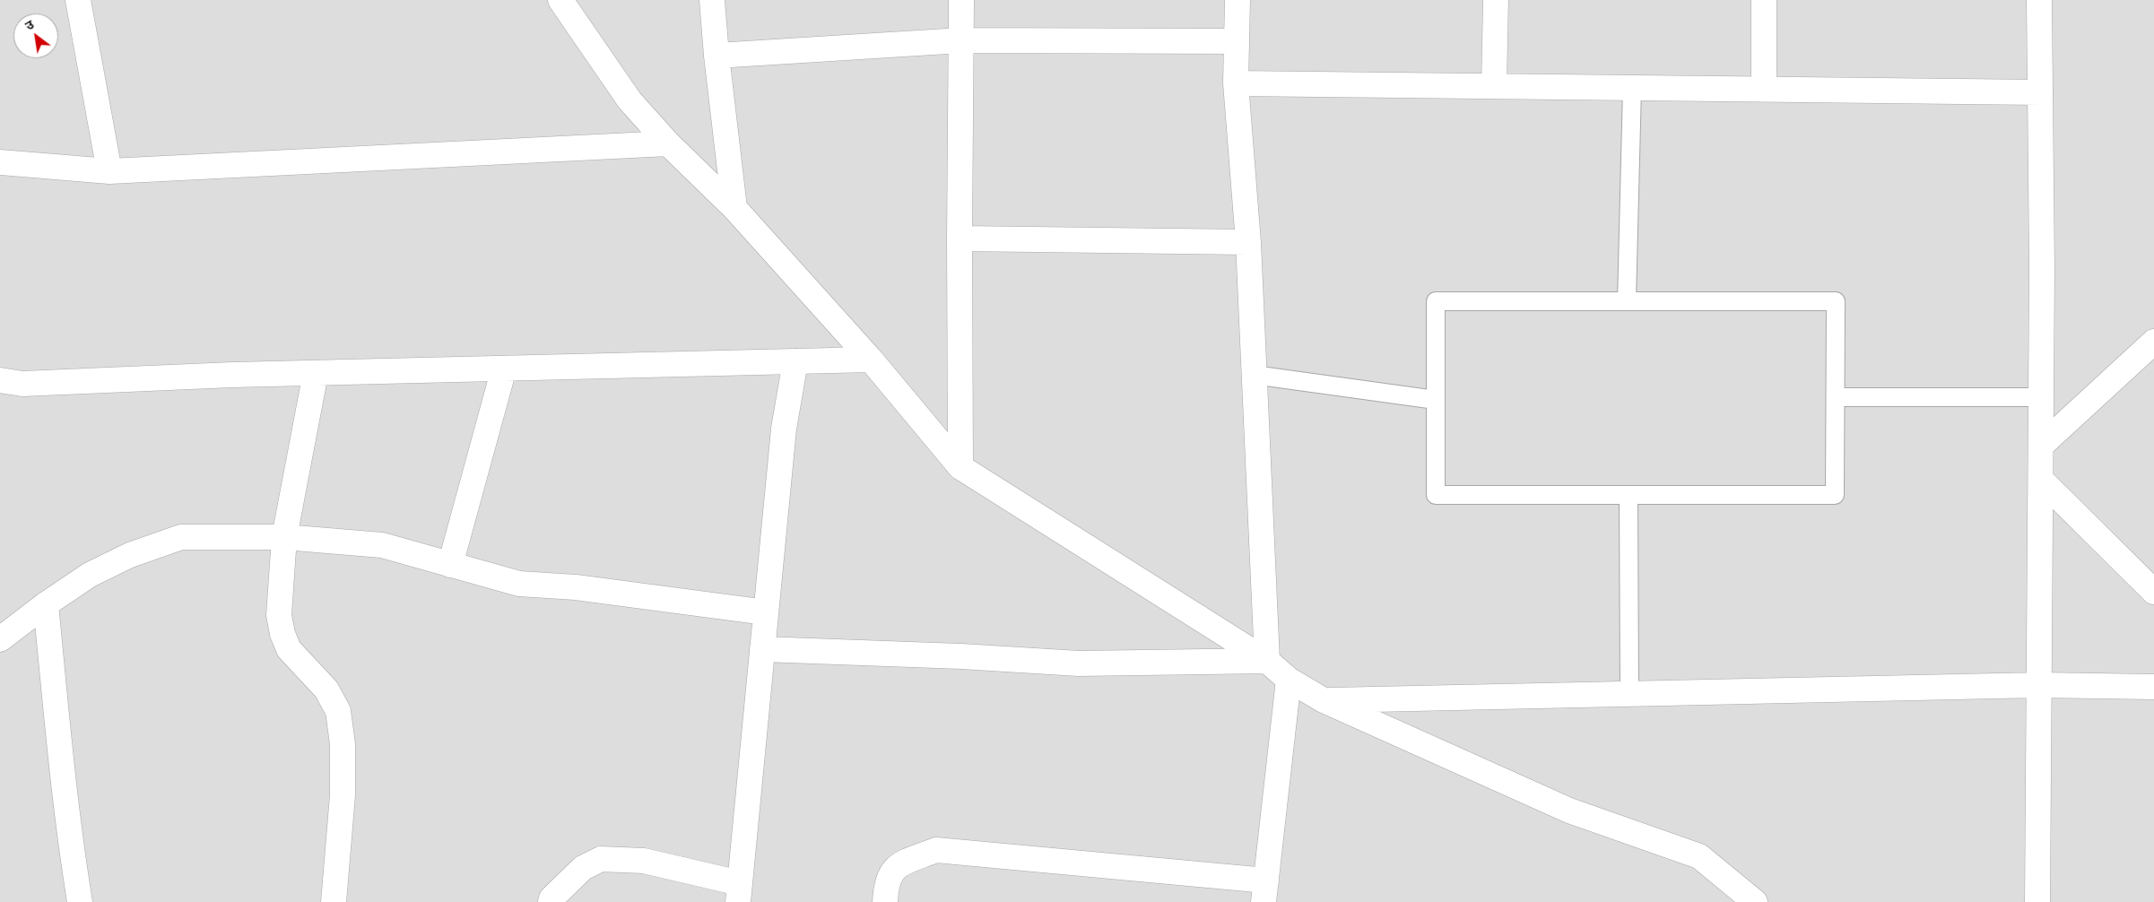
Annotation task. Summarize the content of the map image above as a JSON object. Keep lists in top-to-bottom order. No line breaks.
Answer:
{"north":"top left"}
